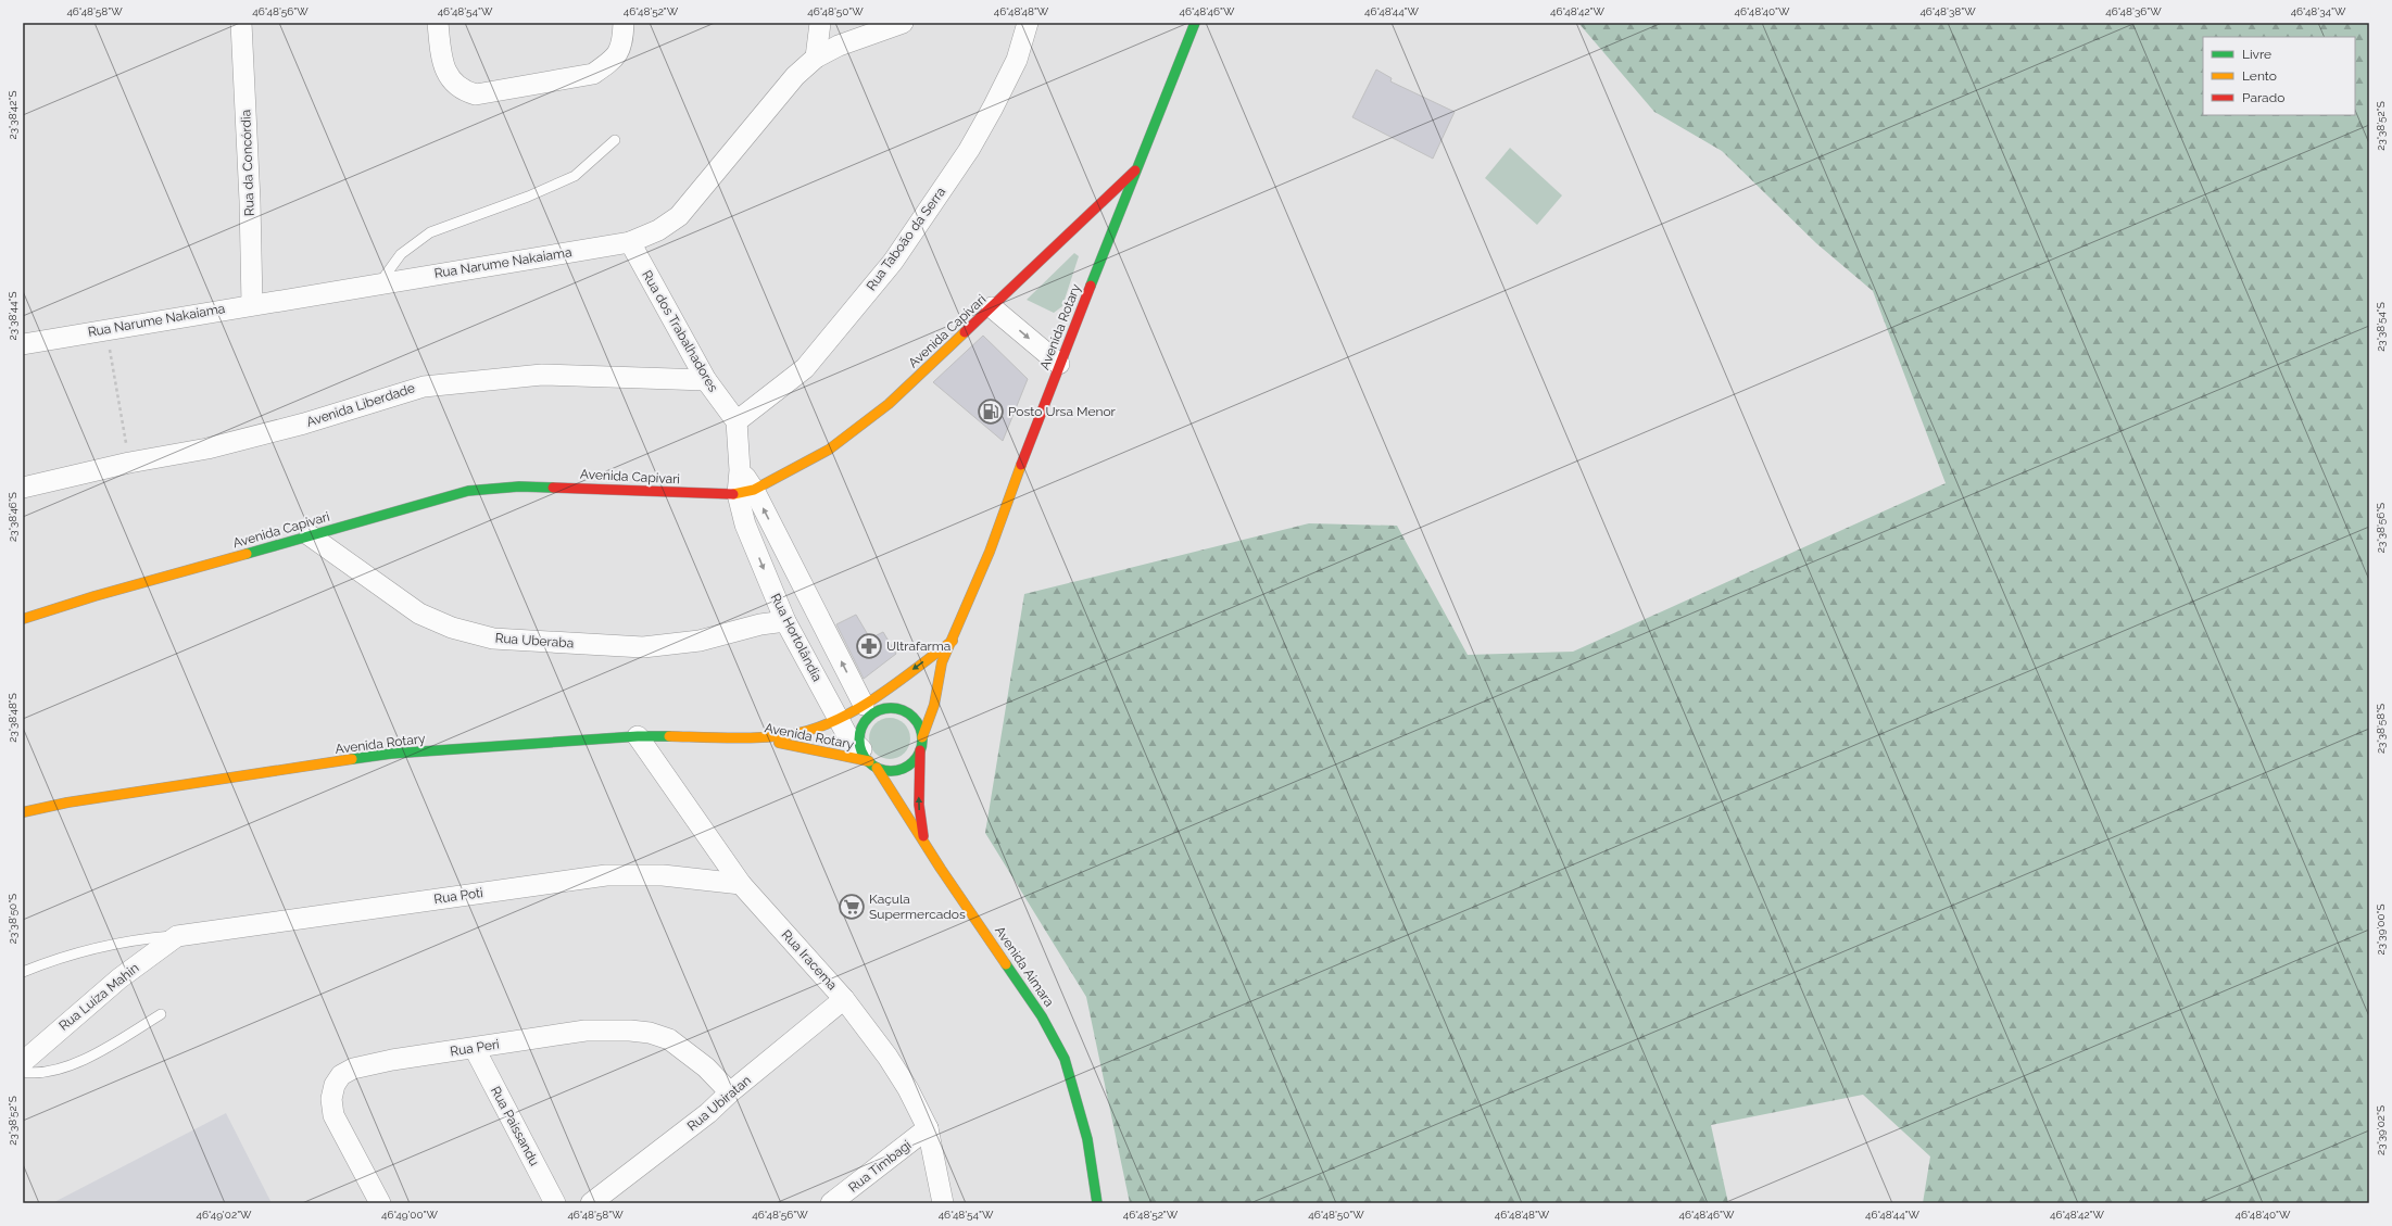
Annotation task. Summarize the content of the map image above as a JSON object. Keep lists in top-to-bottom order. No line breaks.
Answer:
{"streets":{"main road":["Avenida Rotary","Avenida Capivari","Avenida Aimara"],"street":["Rua da Concórdia","Rua Taboão da Serra","Rua Narume Nakaiama","Rua dos Trabalhadores","Avenida Liberdade","Rua Hortolândia","Rua Uberaba","Rua Poti","Rua Iracema","Rua Luiza Mahin","Rua Peri","Rua Ubiratan","Rua Paissandu","Rua Timbagi"]},"crossings":[["Rua da Concórdia","Rua Narume Nakaiama"],["Rua Taboão da Serra","Rua dos Trabalhadores"],["Rua Narume Nakaiama","Rua dos Trabalhadores"],["Avenida Rotary","Avenida Capivari"],["Avenida Rotary","Rua Hortolândia"],["Avenida Rotary","Rua Iracema"],["Avenida Rotary","Avenida Aimara"],["Rua dos Trabalhadores","Avenida Liberdade"],["Avenida Capivari","Rua Hortolândia"],["Avenida Capivari","Rua Uberaba"],["Rua Hortolândia","Rua Uberaba"],["Rua Hortolândia","Avenida Aimara"],["Rua Poti","Rua Iracema"],["Rua Poti","Rua Luiza Mahin"],["Rua Iracema","Rua Ubiratan"],["Rua Iracema","Rua Timbagi"],["Rua Peri","Rua Ubiratan"],["Rua Peri","Rua Paissandu"]],"places":{"fuel station":["Posto Ursa Menor"],"pharmacy":["Ultrafarma"],"supermarket":["Kaçula Supermercados"]},"legend":["Livre","Lento","Parado"],"coordinates":["46°48'58\"W","46°48'56\"W","46°48'54\"W","46°48'52\"W","46°48'50\"W","46°48'48\"W","46°48'46\"W","46°48'44\"W","46°48'42\"W","46°48'40\"W","46°48'38\"W","46°48'36\"W","46°48'34\"W","23°38'42\"S","23°38'52\"S","23°38'44\"S","23°38'54\"S","23°38'46\"S","23°38'56\"S","23°38'48\"S","23°38'58\"S","23°38'50\"S","23°39'00\"S","23°39'02\"S","46°49'02\"W","46°49'00\"W"]}
